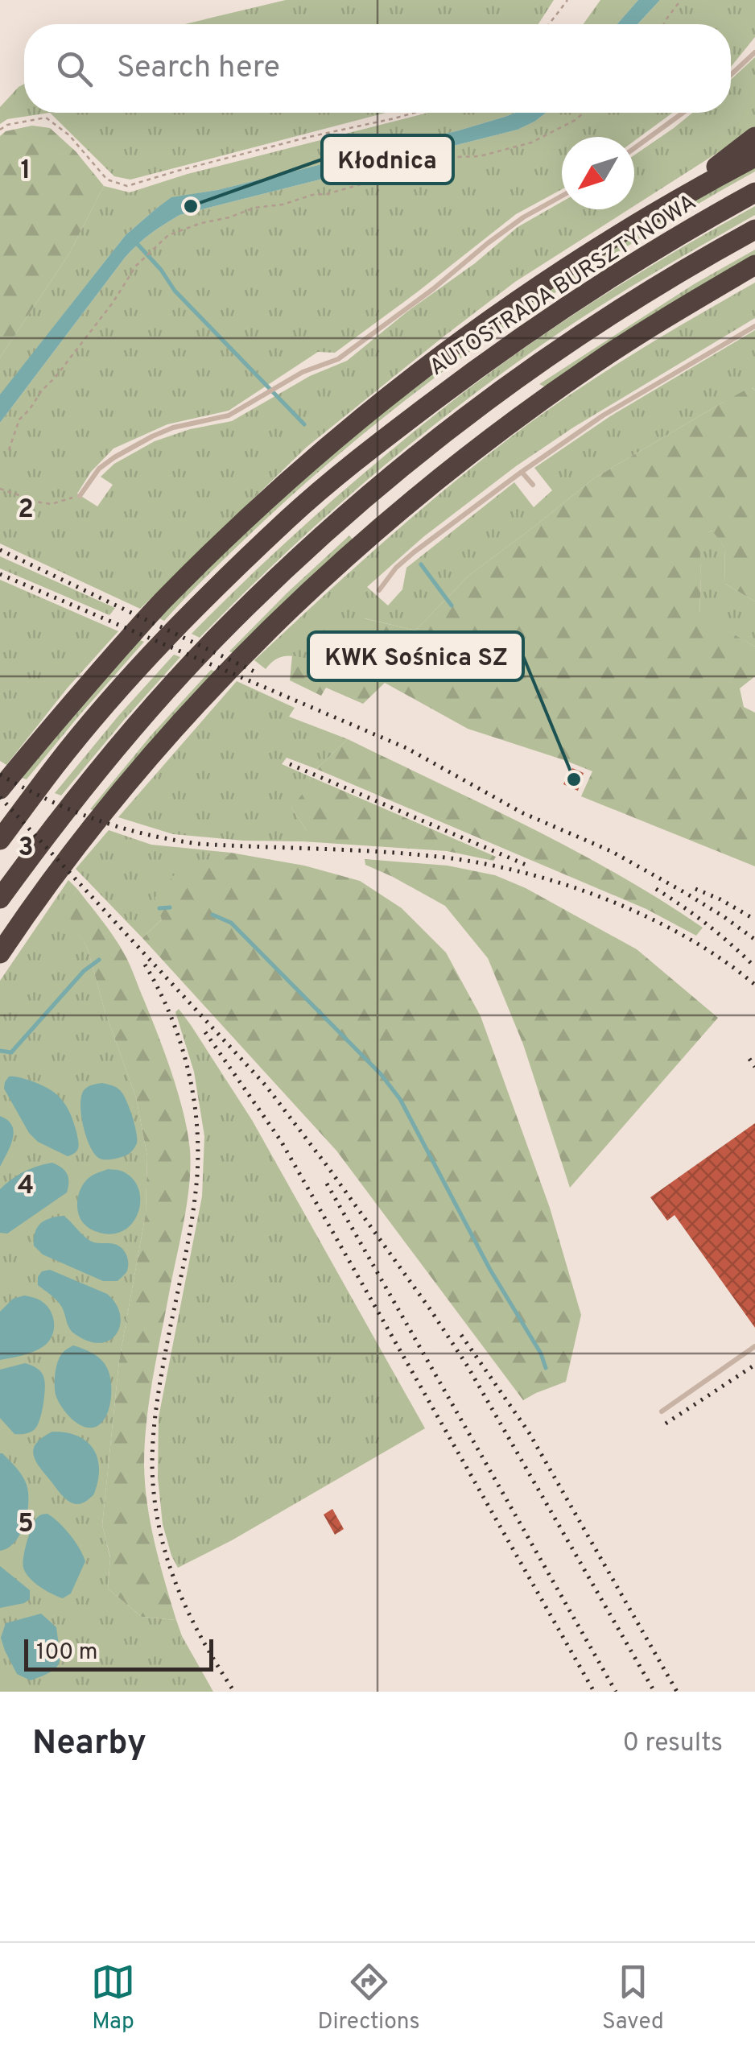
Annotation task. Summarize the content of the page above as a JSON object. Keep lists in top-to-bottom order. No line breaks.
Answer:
{"streets":{"highway":["AUTOSTRADA BURSZTYNOWA"]},"places":["Kłodnica","KWK Sośnica SZ"],"scale_bar":"100 m","north":"bottom left","page":{"search":"Search here","scale":"100 m","heading":["Nearby","0 results"],"nav":["Map","Directions","Saved"]},"grid":{"rows":["1","2","3","4","5"]}}
